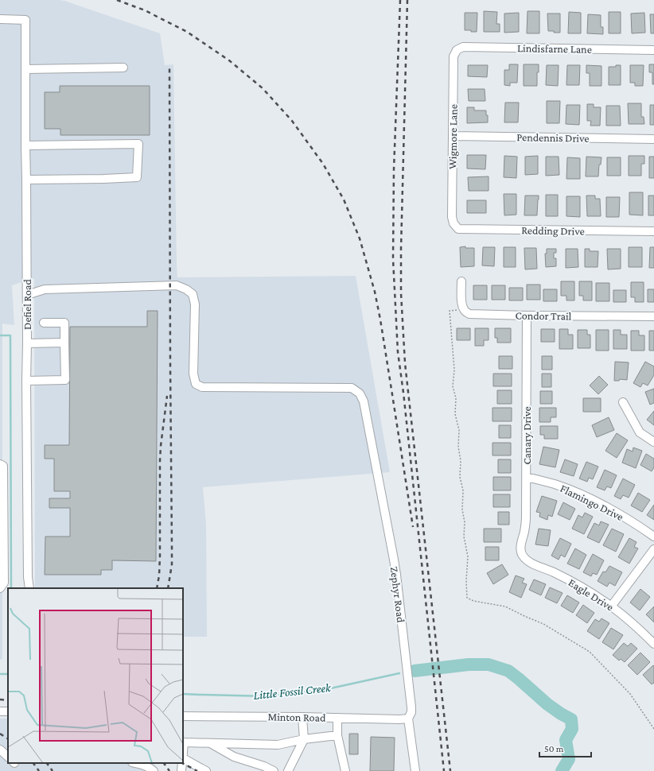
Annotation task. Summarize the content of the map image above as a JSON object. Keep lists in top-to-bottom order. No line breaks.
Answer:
{"streets":{"street":["Lindisfarne Lane","Wigmore Lane","Pendennis Drive","Redding Drive","Defiel Road","Condor Trail","Canary Drive","Flamingo Drive","Zephyr Road","Eagle Drive","Minton Road"]},"crossings":[["Lindisfarne Lane","Wigmore Lane"],["Wigmore Lane","Pendennis Drive"],["Wigmore Lane","Redding Drive"],["Defiel Road","Zephyr Road"],["Condor Trail","Canary Drive"],["Canary Drive","Flamingo Drive"],["Canary Drive","Eagle Drive"],["Zephyr Road","Minton Road"]],"water":["Little Fossil Creek"],"scale_bar":"50 m"}
